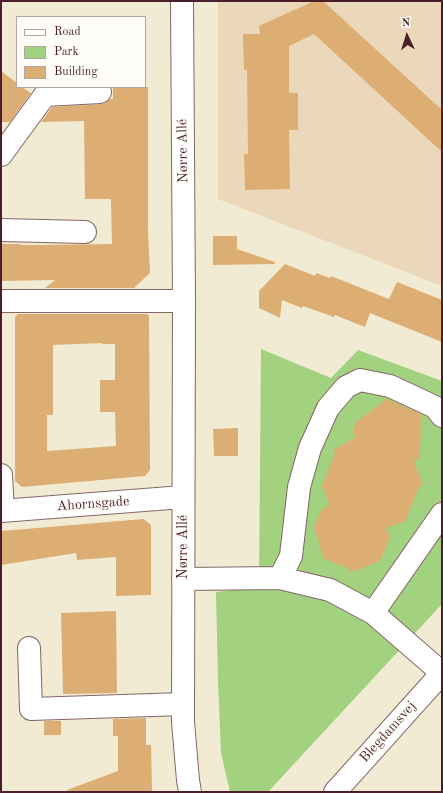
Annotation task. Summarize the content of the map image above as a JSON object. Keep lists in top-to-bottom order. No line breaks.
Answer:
{"streets":{"street":["Nørre Allé","Ahornsgade","Blegdamsvej"]},"crossings":[["Nørre Allé","Ahornsgade"]],"legend":["Road","Park","Building"],"north":"top"}
